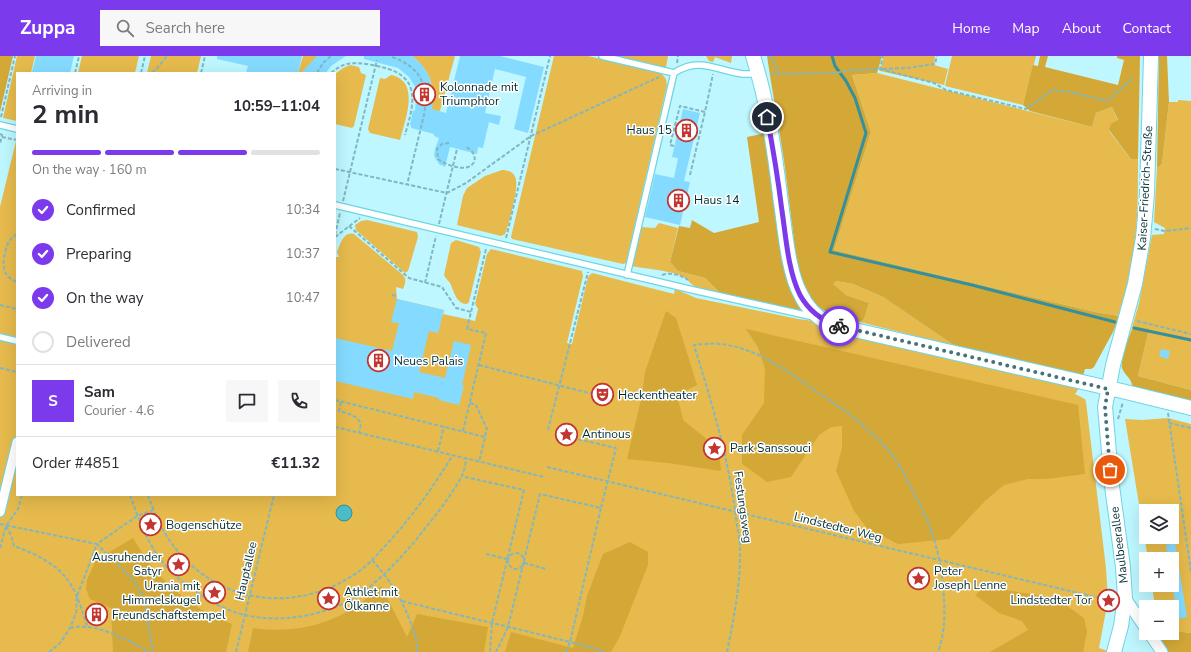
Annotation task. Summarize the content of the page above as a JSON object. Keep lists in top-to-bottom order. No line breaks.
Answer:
{"streets":{"street":["Kaiser-Friedrich-Straße","Maulbeerallee"],"path":["Festungsweg","Lindstedter Weg","Hauptallee"]},"crossings":[["Kaiser-Friedrich-Straße","Maulbeerallee"],["Festungsweg","Lindstedter Weg"],["Lindstedter Weg","Maulbeerallee"]],"places":{"building":["Kolonnade mit Triumphtor","Haus 15","Haus 14","Neues Palais","Freundschaftstempel"],"theatre":["Heckentheater"],"place":["Antinous","Park Sanssouci","Bogenschütze","Ausruhender Satyr","Peter Joseph Lenne","Urania mit Himmelskugel","Athlet mit Ölkanne","Lindstedter Tor"]},"page":{"header":"Zuppa","search":"Search here","nav":["Home","Map","About","Contact"],"heading":["2 min","Arriving in","10:59–11:04"],"panel":["Sam","Courier · 4.6","Order #4851","€11.32"],"bar":"On the way · 160 m","list":[["Confirmed","10:34"],["Preparing","10:37"],["On the way","10:47"],"Delivered"],"round":"S","map_buttons":["+","−"]}}
